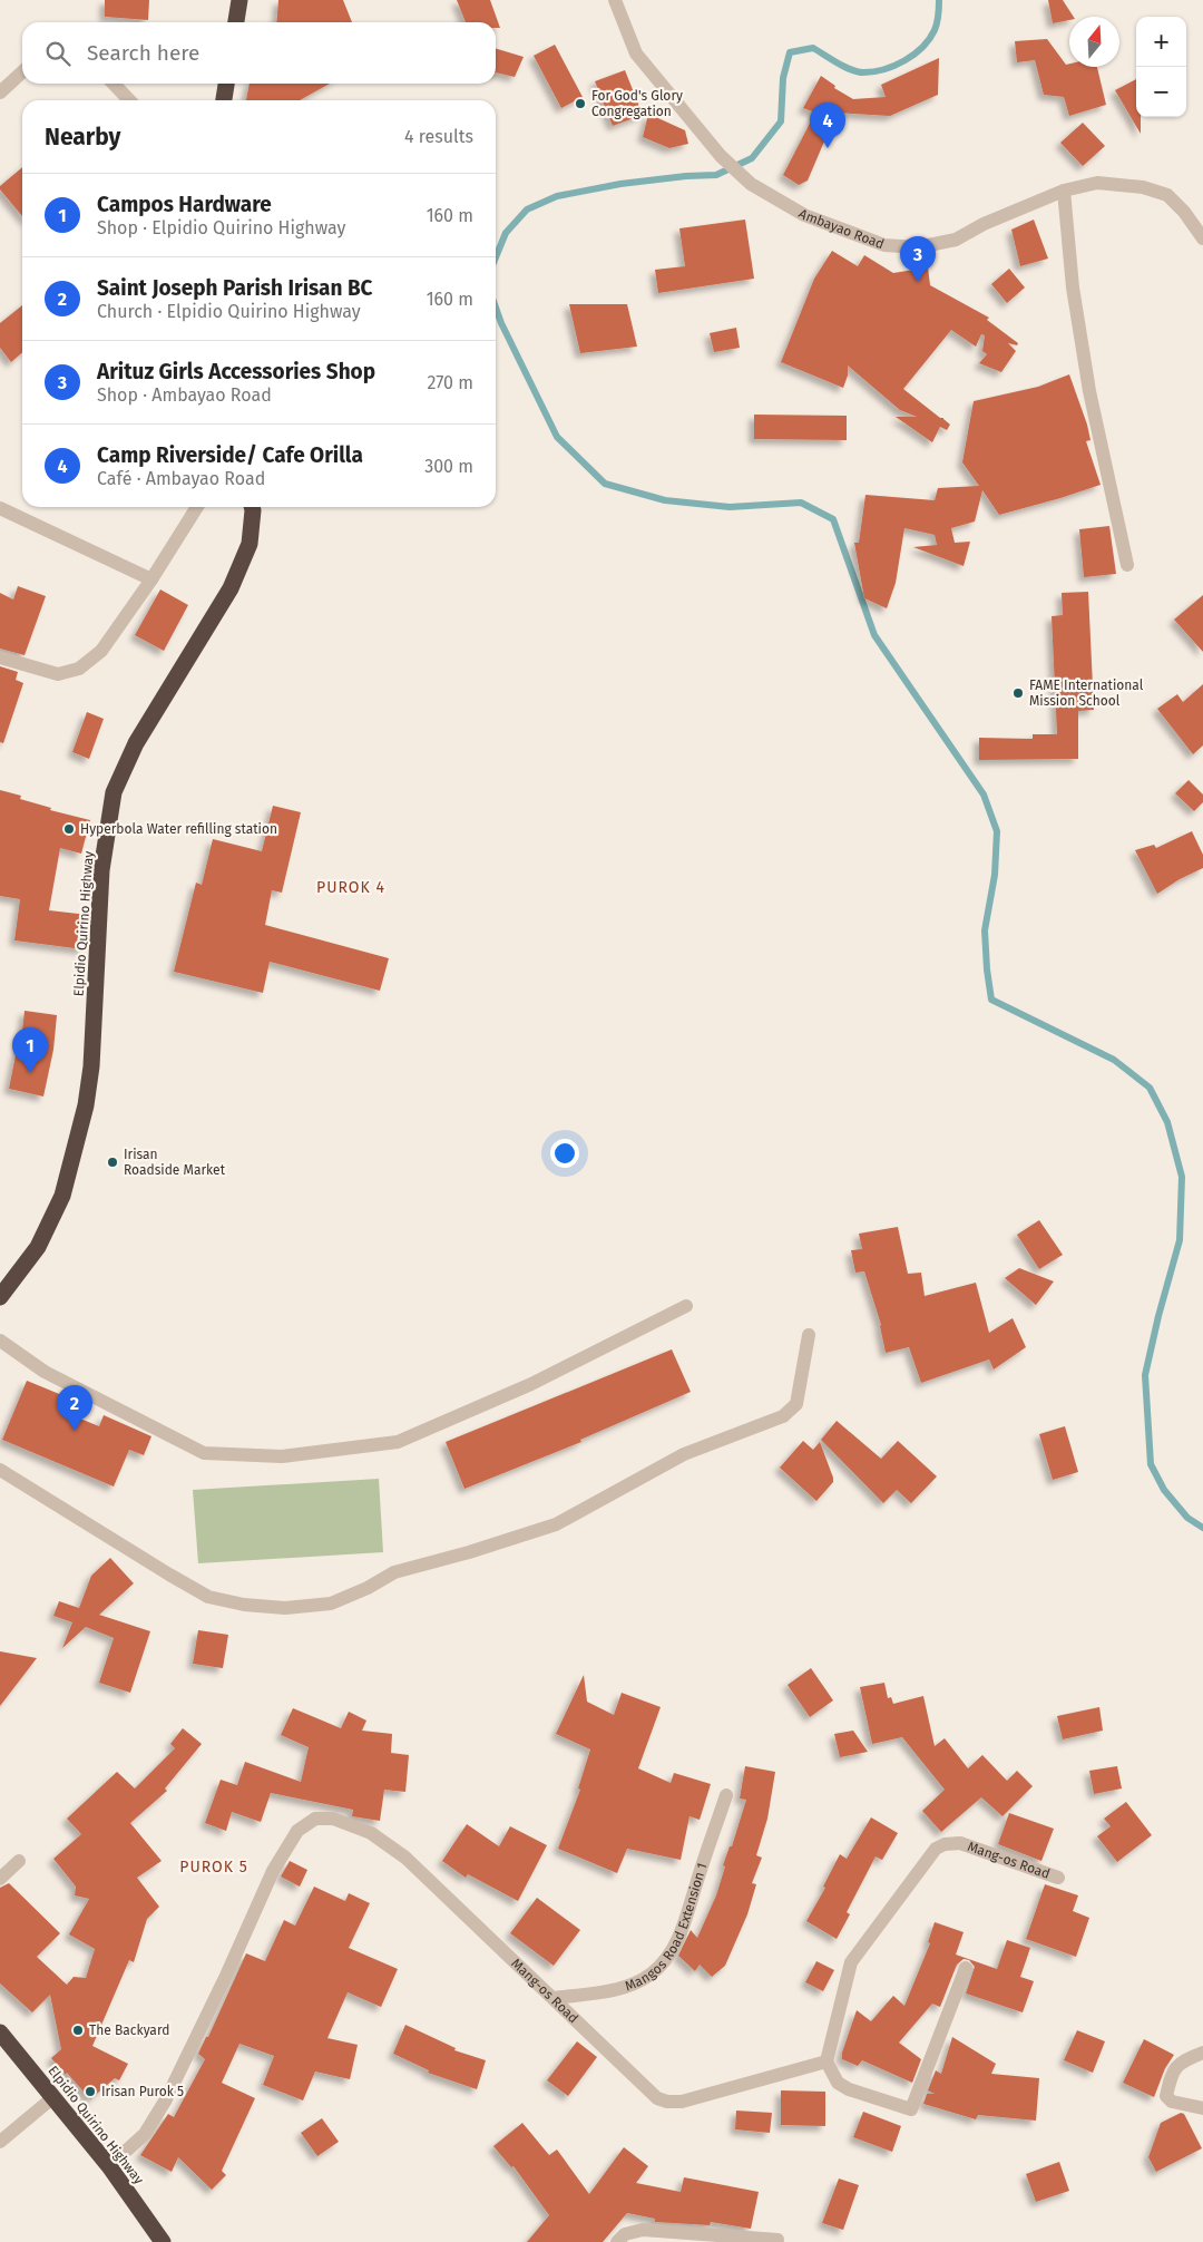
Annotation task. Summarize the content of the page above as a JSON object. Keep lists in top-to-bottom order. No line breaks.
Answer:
{"streets":{"highway":["Elpidio Quirino Highway"],"street":["Ambayao Road","Mang-os Road","Mangos Road Extension 1"]},"crossings":[["Elpidio Quirino Highway","Mang-os Road"],["Mang-os Road","Mangos Road Extension 1"]],"districts":["PUROK 4","PUROK 5"],"places":["For God's Glory Congregation","FAME International Mission School","Hyperbola Water refilling station","Irisan Roadside Market","The Backyard","Irisan Purok 5"],"north":"top","page":{"map_buttons":["+","−"],"search":"Search here","heading":["Nearby","4 results"],"pins":["4","3","1","2"],"list":[{"mark":"1","name":"Campos Hardware","note":"Shop · Elpidio Quirino Highway","value":"160 m"},{"mark":"2","name":"Saint Joseph Parish Irisan BC","note":"Church · Elpidio Quirino Highway","value":"160 m"},{"mark":"3","name":"Arituz Girls Accessories Shop","note":"Shop · Ambayao Road","value":"270 m"},{"mark":"4","name":"Camp Riverside/ Cafe Orilla","note":"Café · Ambayao Road","value":"300 m"}]}}
